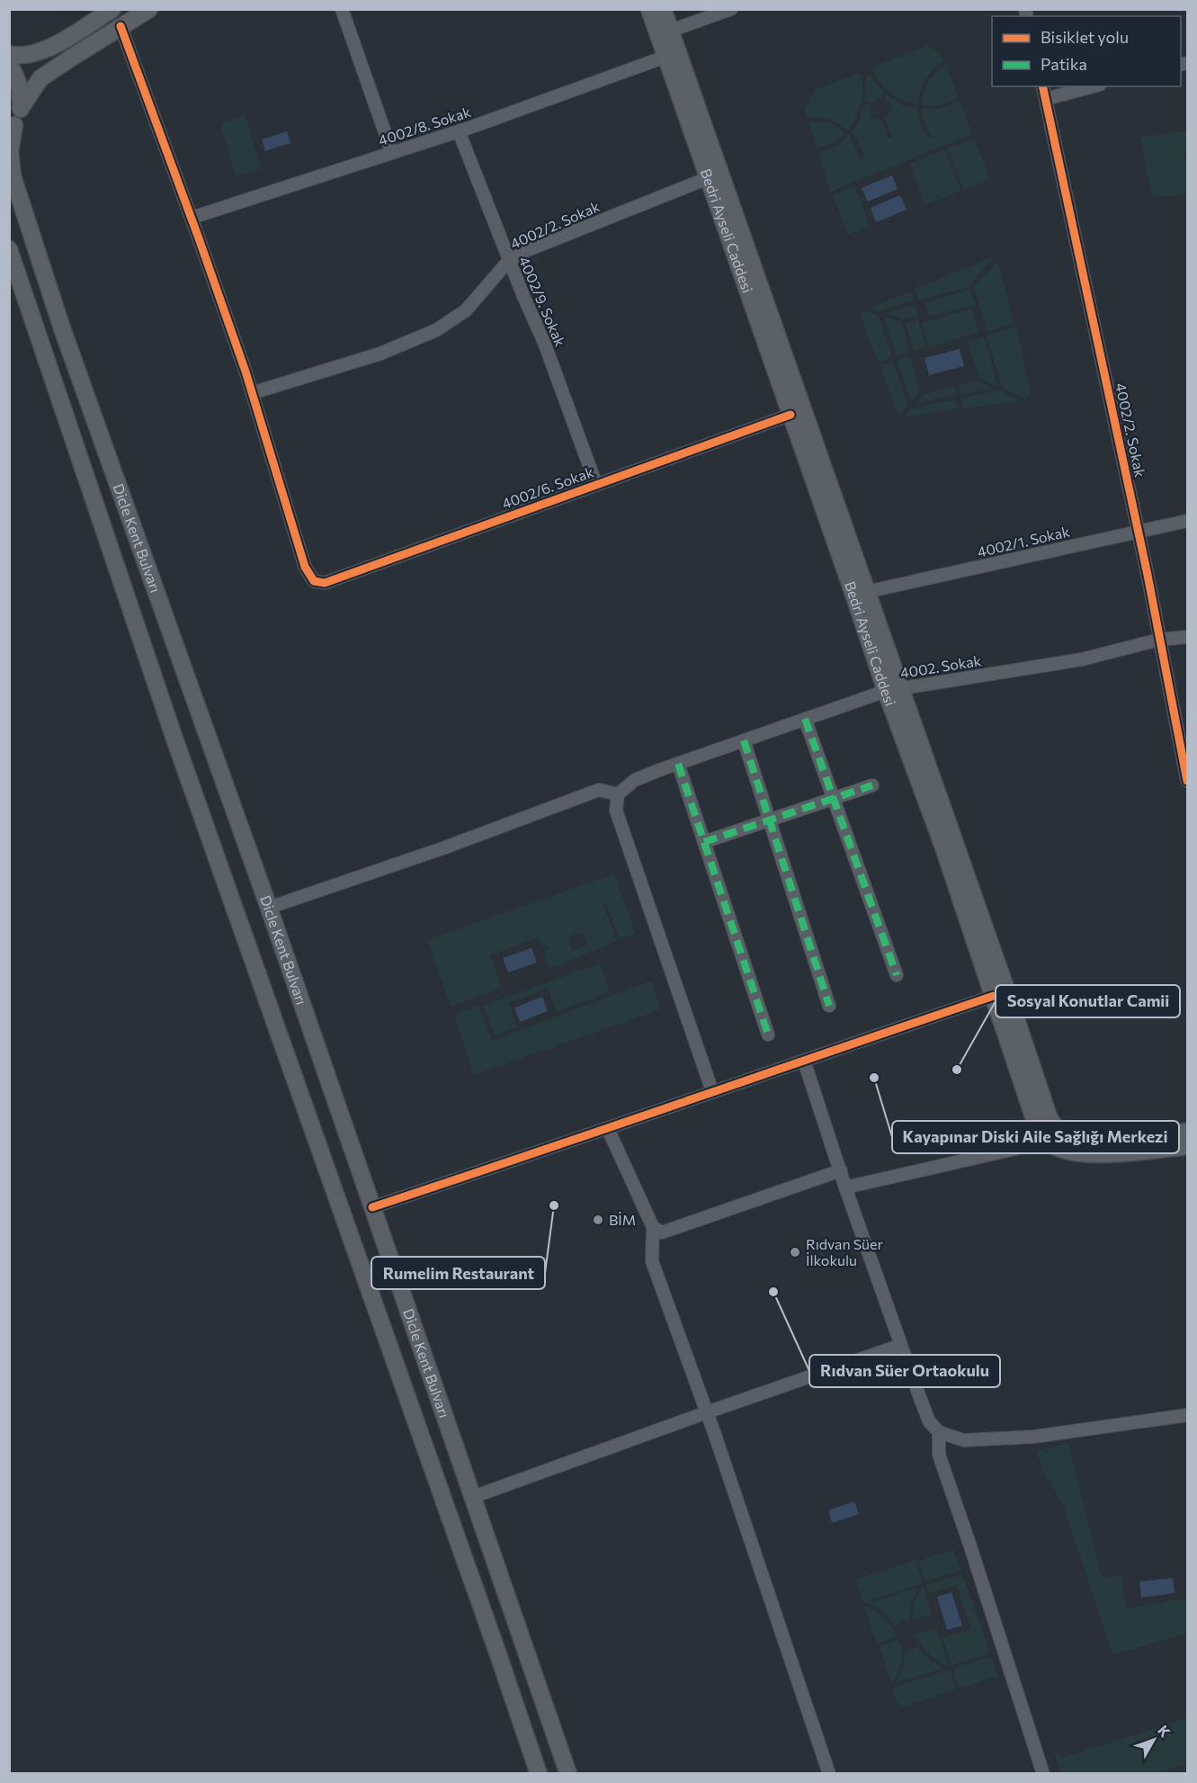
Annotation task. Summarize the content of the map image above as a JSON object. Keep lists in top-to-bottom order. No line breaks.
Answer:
{"streets":{"main road":["Bedri Ayseli Caddesi","Dicle Kent Bulvarı"],"street":["4002/8. Sokak","4002/2. Sokak","4002/9. Sokak","4002/6. Sokak","4002/1. Sokak","4002. Sokak"]},"crossings":[["4002/8. Sokak","Bedri Ayseli Caddesi"],["4002/8. Sokak","4002/9. Sokak"],["4002/2. Sokak","Bedri Ayseli Caddesi"],["4002/2. Sokak","4002/9. Sokak"],["4002/2. Sokak","4002/6. Sokak"],["4002/2. Sokak","4002/1. Sokak"],["4002/2. Sokak","4002. Sokak"],["Bedri Ayseli Caddesi","4002/6. Sokak"],["Bedri Ayseli Caddesi","4002/1. Sokak"],["Bedri Ayseli Caddesi","4002. Sokak"],["4002/9. Sokak","4002/6. Sokak"]],"places":["Sosyal Konutlar Camii","Kayapınar Diski Aile Sağlığı Merkezi","Rumelim Restaurant","BİM","Rıdvan Süer İlkokulu","Rıdvan Süer Ortaokulu"],"legend":["Bisiklet yolu","Patika"],"north":"top right"}
